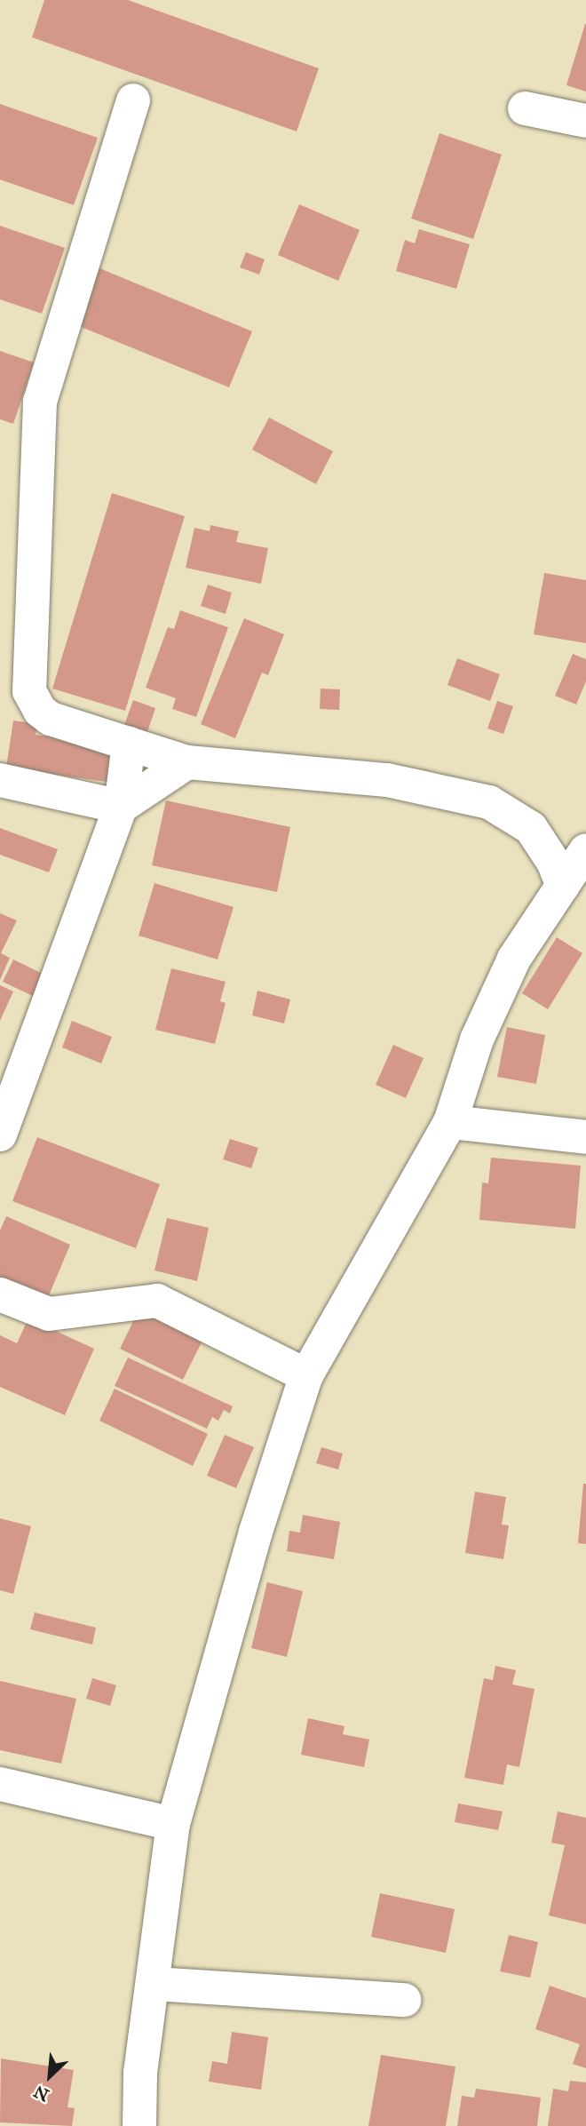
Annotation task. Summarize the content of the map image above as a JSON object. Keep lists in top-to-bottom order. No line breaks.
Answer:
{"north":"bottom left"}
